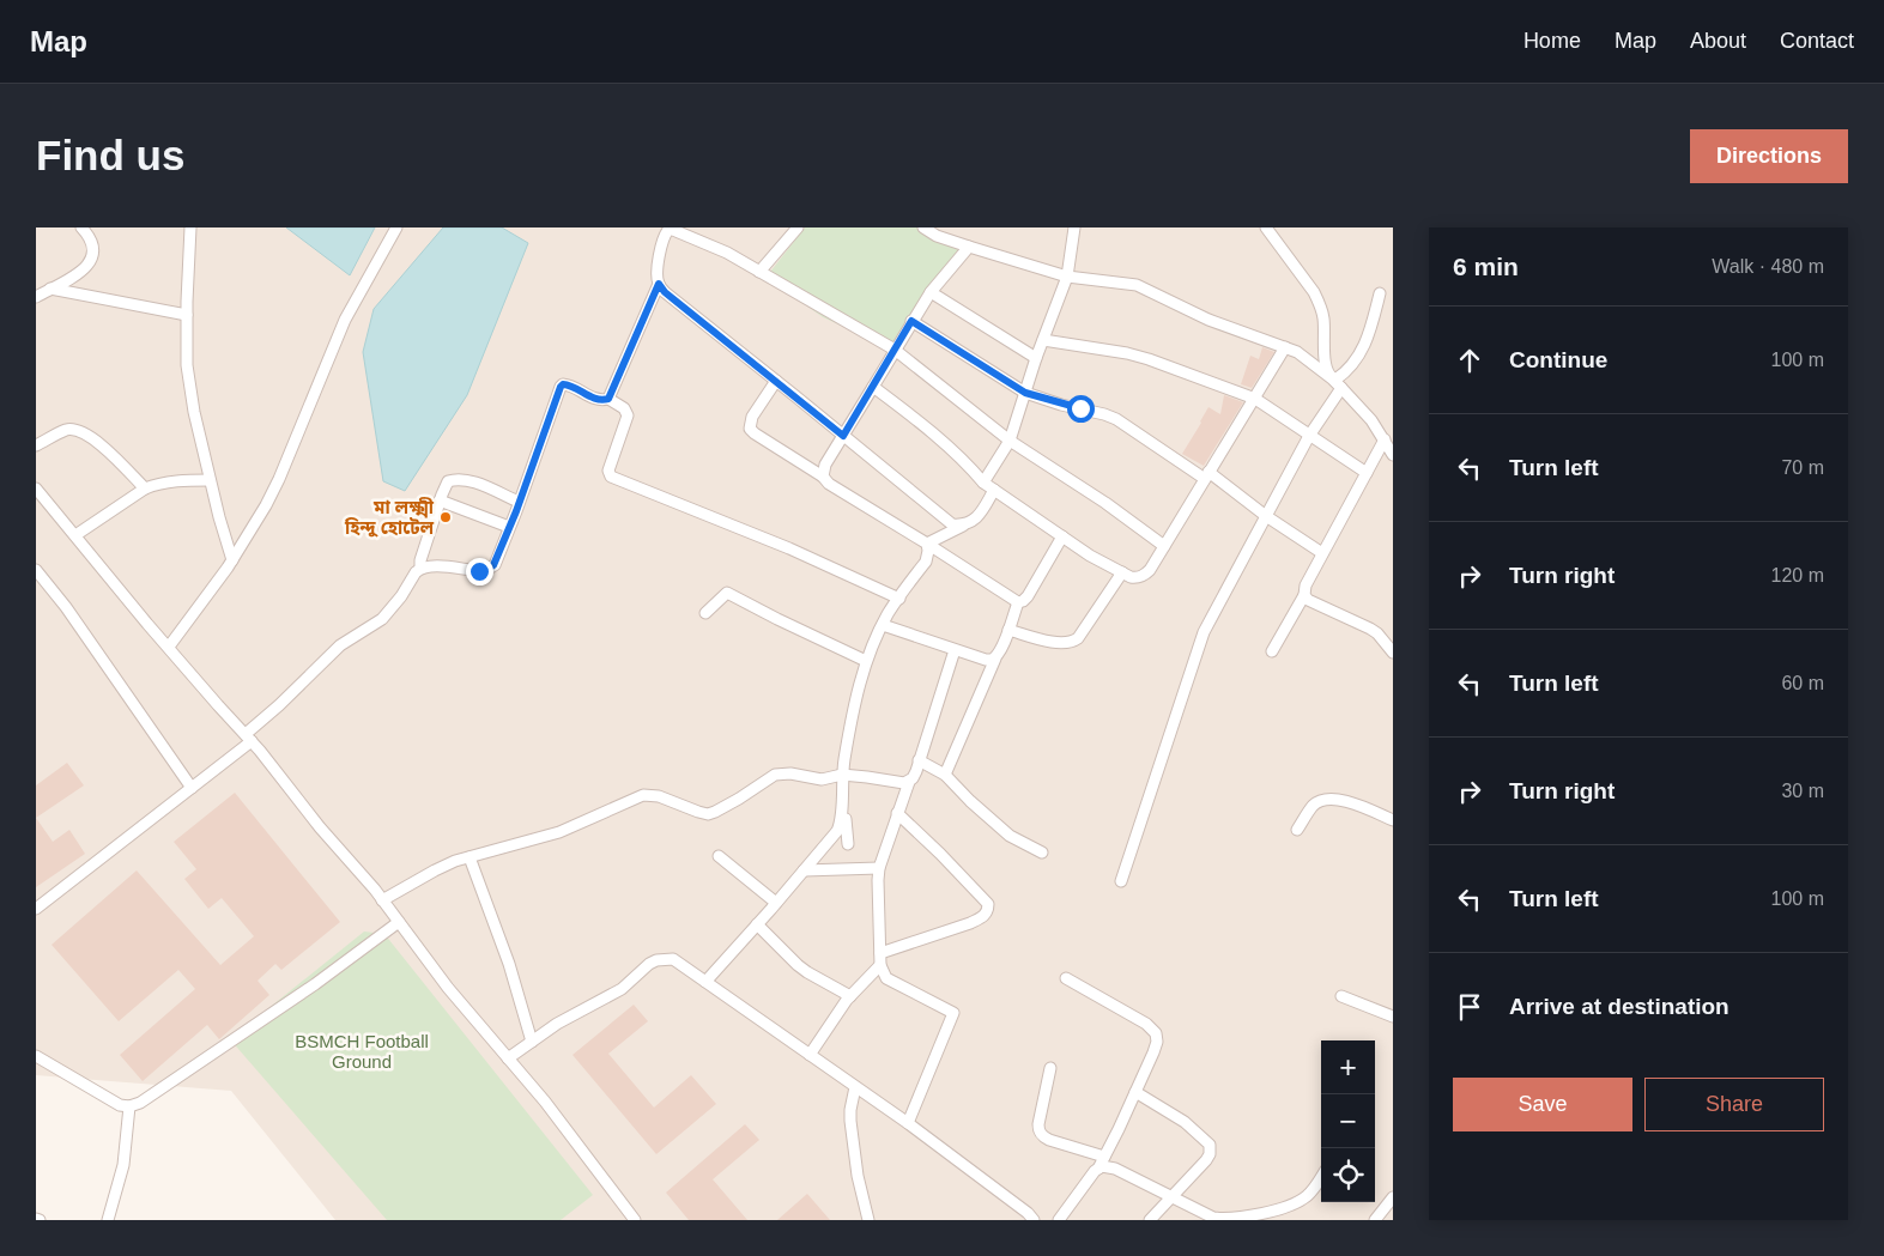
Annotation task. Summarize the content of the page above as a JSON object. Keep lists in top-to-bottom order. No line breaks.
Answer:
{"parks":["BSMCH Football Ground"],"places":["মা লক্ষ্মী হিন্দু হোটেল"],"page":{"header":"Map","nav":["Home","Map","About","Contact"],"buttons":["Directions",["Save","Share"]],"title":"Find us","heading":["6 min","Walk · 480 m"],"list":[["Continue","100 m"],["Turn left","70 m"],["Turn right","120 m"],["Turn left","60 m"],["Turn right","30 m"],["Turn left","100 m"],"Arrive at destination"],"map_buttons":["+","−"]}}
